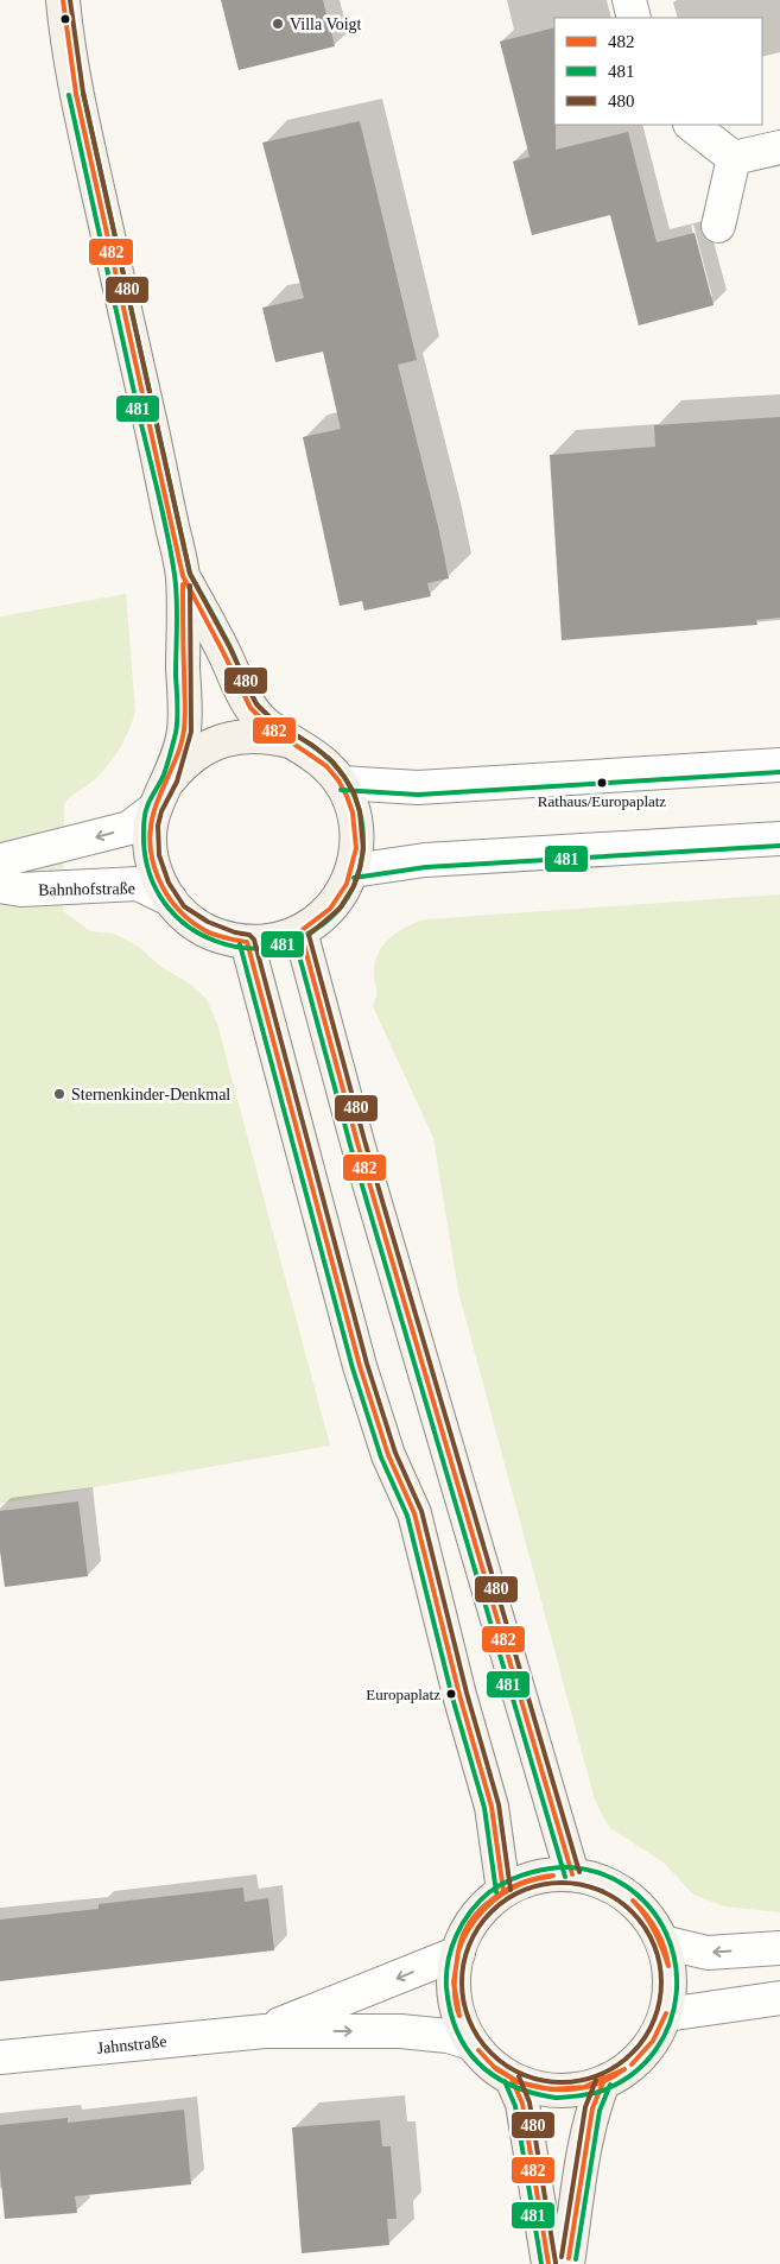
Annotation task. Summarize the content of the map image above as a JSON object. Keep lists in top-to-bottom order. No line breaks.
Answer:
{"streets":{"main road":["Bahnhofstraße"],"street":["Jahnstraße"]},"places":["Villa Voigt","Rathaus/Europaplatz","Sternenkinder-Denkmal","Europaplatz"],"lines":["transit line 482","transit line 480","transit line 481"],"legend":["482","481","480"]}
